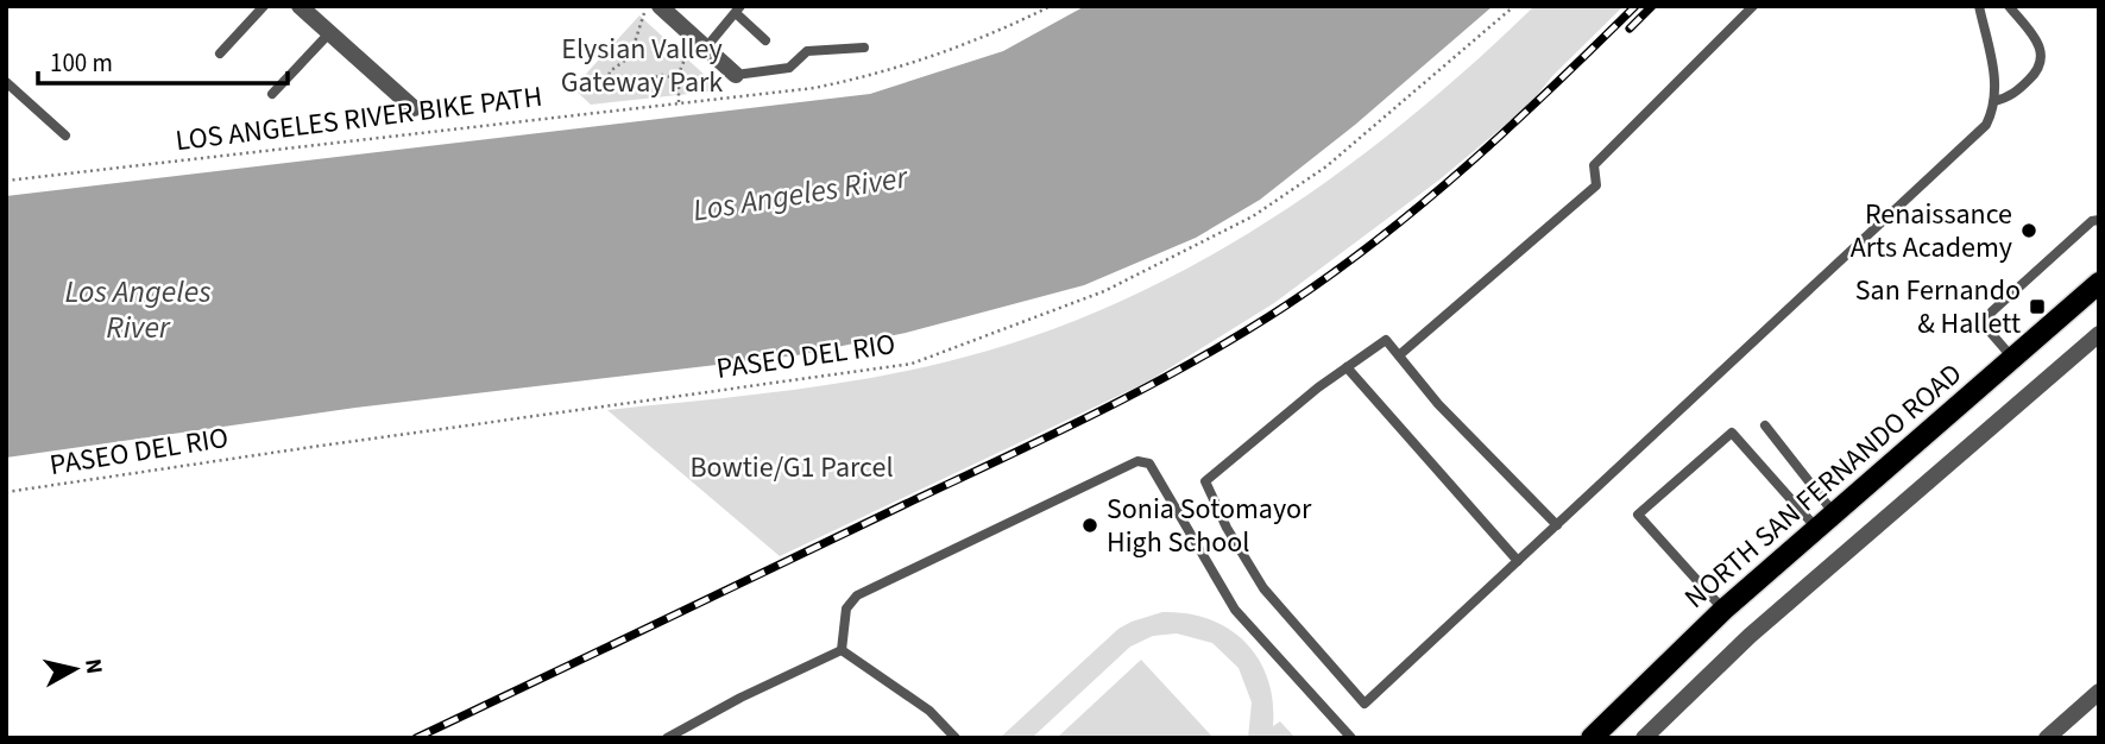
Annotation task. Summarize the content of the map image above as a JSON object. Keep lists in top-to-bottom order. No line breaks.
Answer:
{"streets":{"main road":["NORTH SAN FERNANDO ROAD"],"path":["LOS ANGELES RIVER BIKE PATH","PASEO DEL RIO"]},"water":["Los Angeles River"],"parks":["Elysian Valley Gateway Park","Bowtie/G1 Parcel"],"places":{"other":["Renaissance Arts Academy","Sonia Sotomayor High School"],"transit":["San Fernando & Hallett"]},"scale_bar":"100 m","north":"right"}
